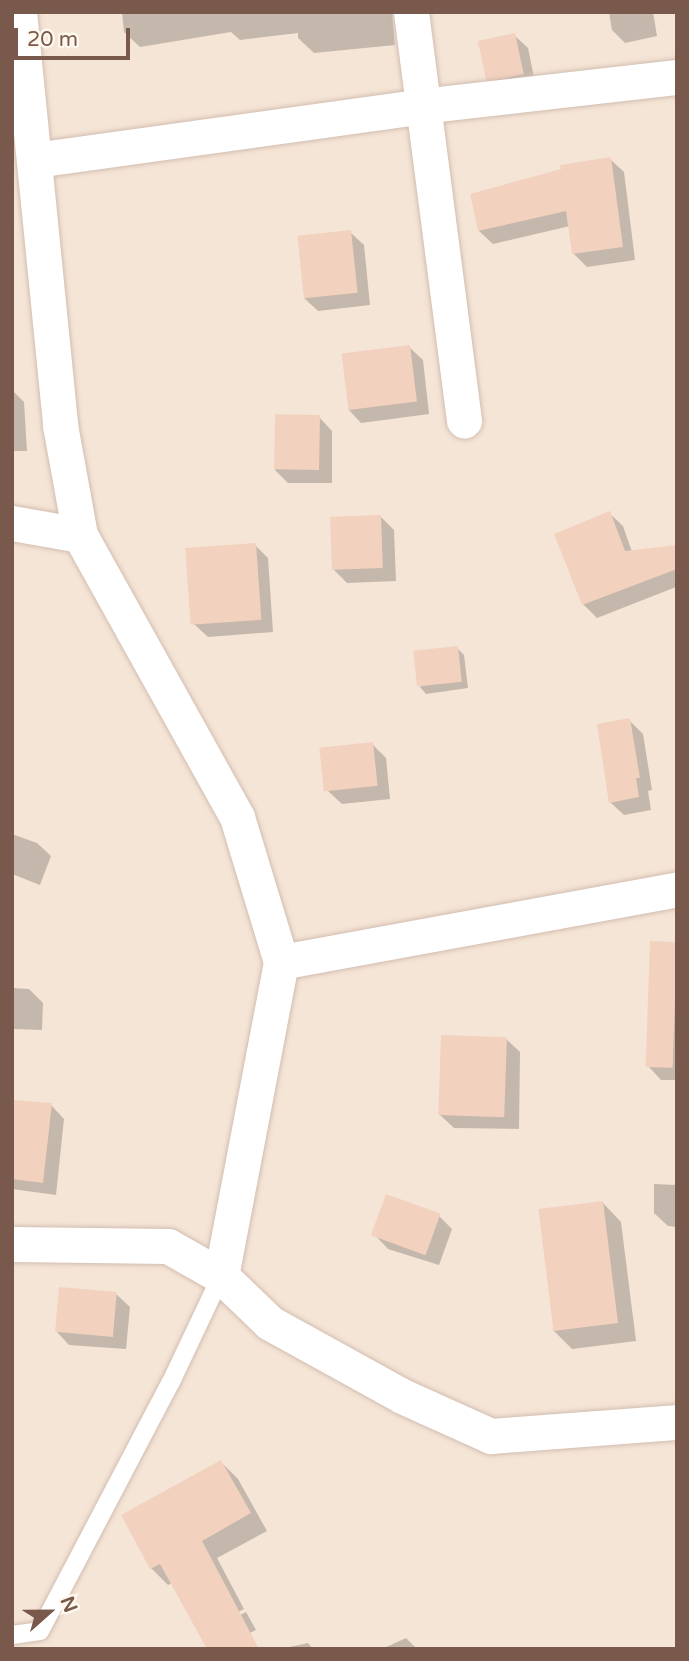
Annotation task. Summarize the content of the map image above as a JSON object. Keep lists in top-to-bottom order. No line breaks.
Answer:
{"scale_bar":"20 m","north":"right"}
